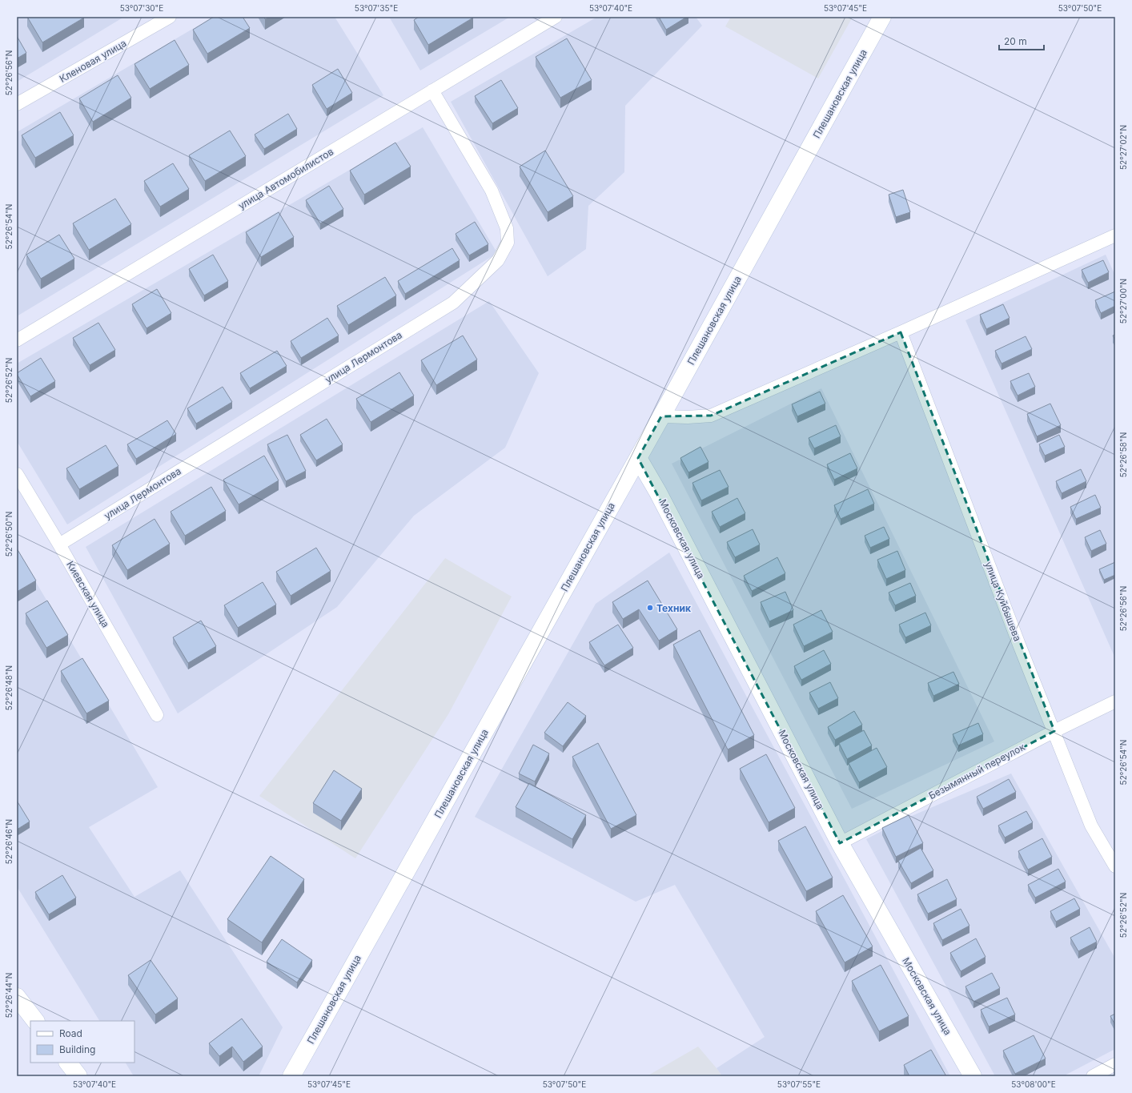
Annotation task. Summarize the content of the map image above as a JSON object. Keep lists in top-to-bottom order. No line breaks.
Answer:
{"streets":{"main road":["Плешановская улица","Московская улица"],"street":["Кленовая улица","улица Автомобилистов","улица Лермонтова","Киевская улица","улица Куйбышева","Безымянный переулок"]},"crossings":[["Плешановская улица","Московская улица"],["улица Автомобилистов","улица Лермонтова"],["улица Лермонтова","Киевская улица"],["Московская улица","Безымянный переулок"],["улица Куйбышева","Безымянный переулок"]],"places":["Техник"],"legend":["Road","Building"],"scale_bar":"20 m","coordinates":["53°07'30\"E","53°07'35\"E","53°07'40\"E","53°07'45\"E","53°07'50\"E","52°26'56\"N","52°27'02\"N","52°26'54\"N","52°27'00\"N","52°26'52\"N","52°26'58\"N","52°26'50\"N","52°26'48\"N","52°26'46\"N","52°26'44\"N","53°07'55\"E","53°08'00\"E"]}
